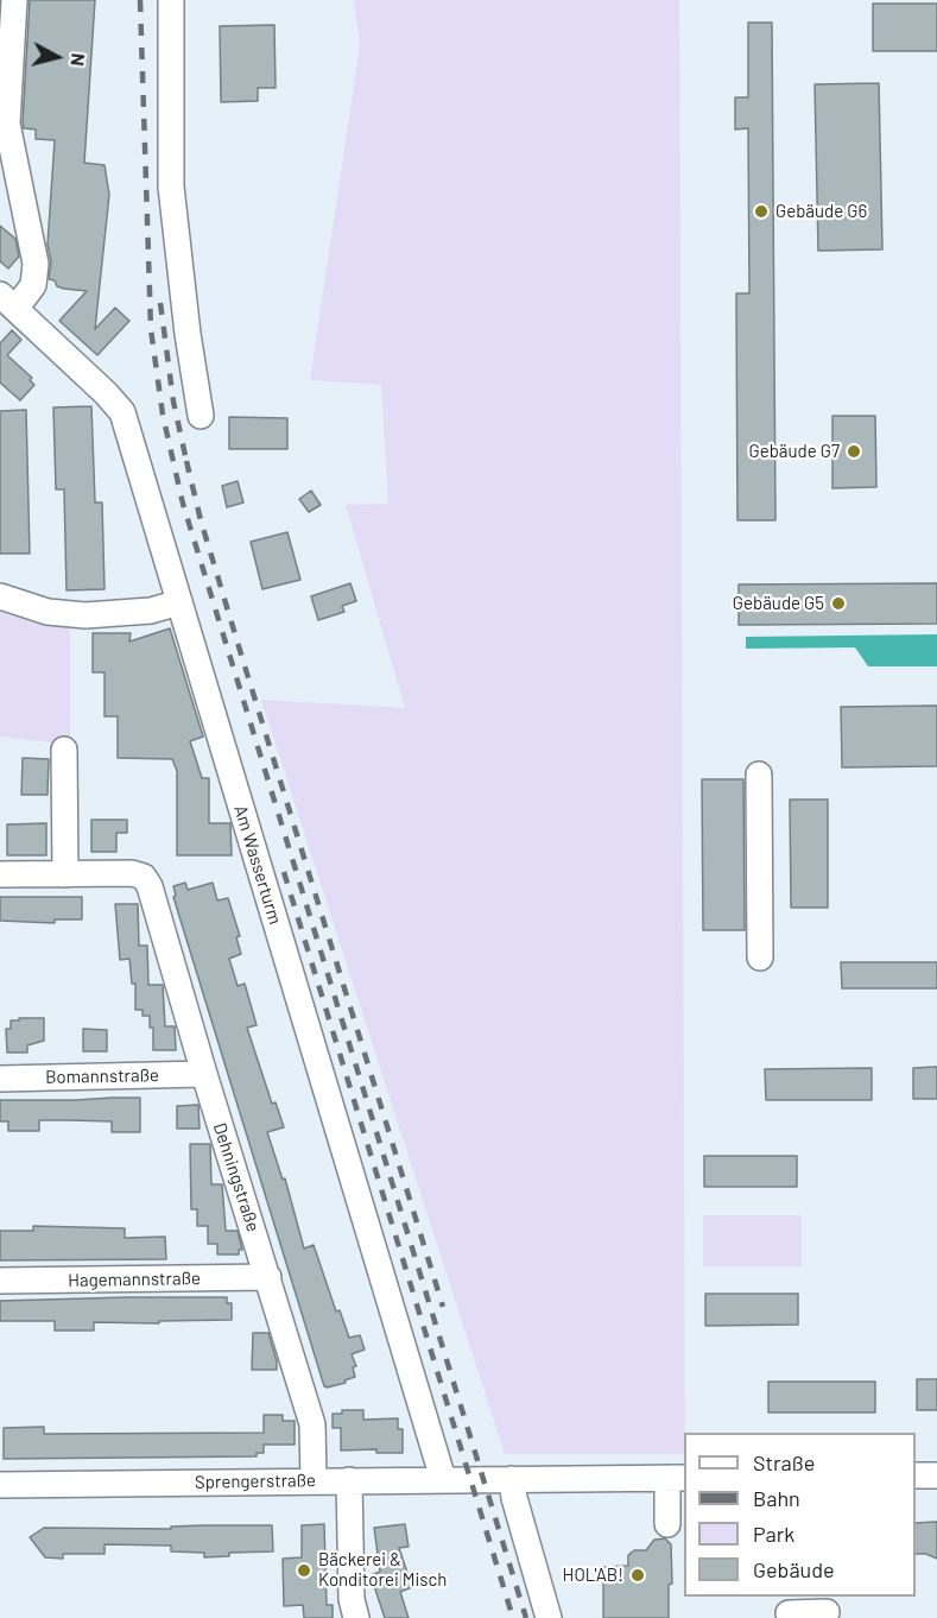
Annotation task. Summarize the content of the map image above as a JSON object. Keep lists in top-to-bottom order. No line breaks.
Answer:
{"streets":{"street":["Am Wasserturm","Bomannstraße","Dehningstraße","Hagemannstraße","Sprengerstraße"]},"crossings":[["Am Wasserturm","Sprengerstraße"],["Bomannstraße","Dehningstraße"],["Dehningstraße","Hagemannstraße"],["Dehningstraße","Sprengerstraße"]],"places":["Gebäude G6","Gebäude G7","Gebäude G5","Bäckerei & Konditorei Misch","HOL'AB!"],"legend":["Straße","Bahn","Park","Gebäude"],"north":"right"}
